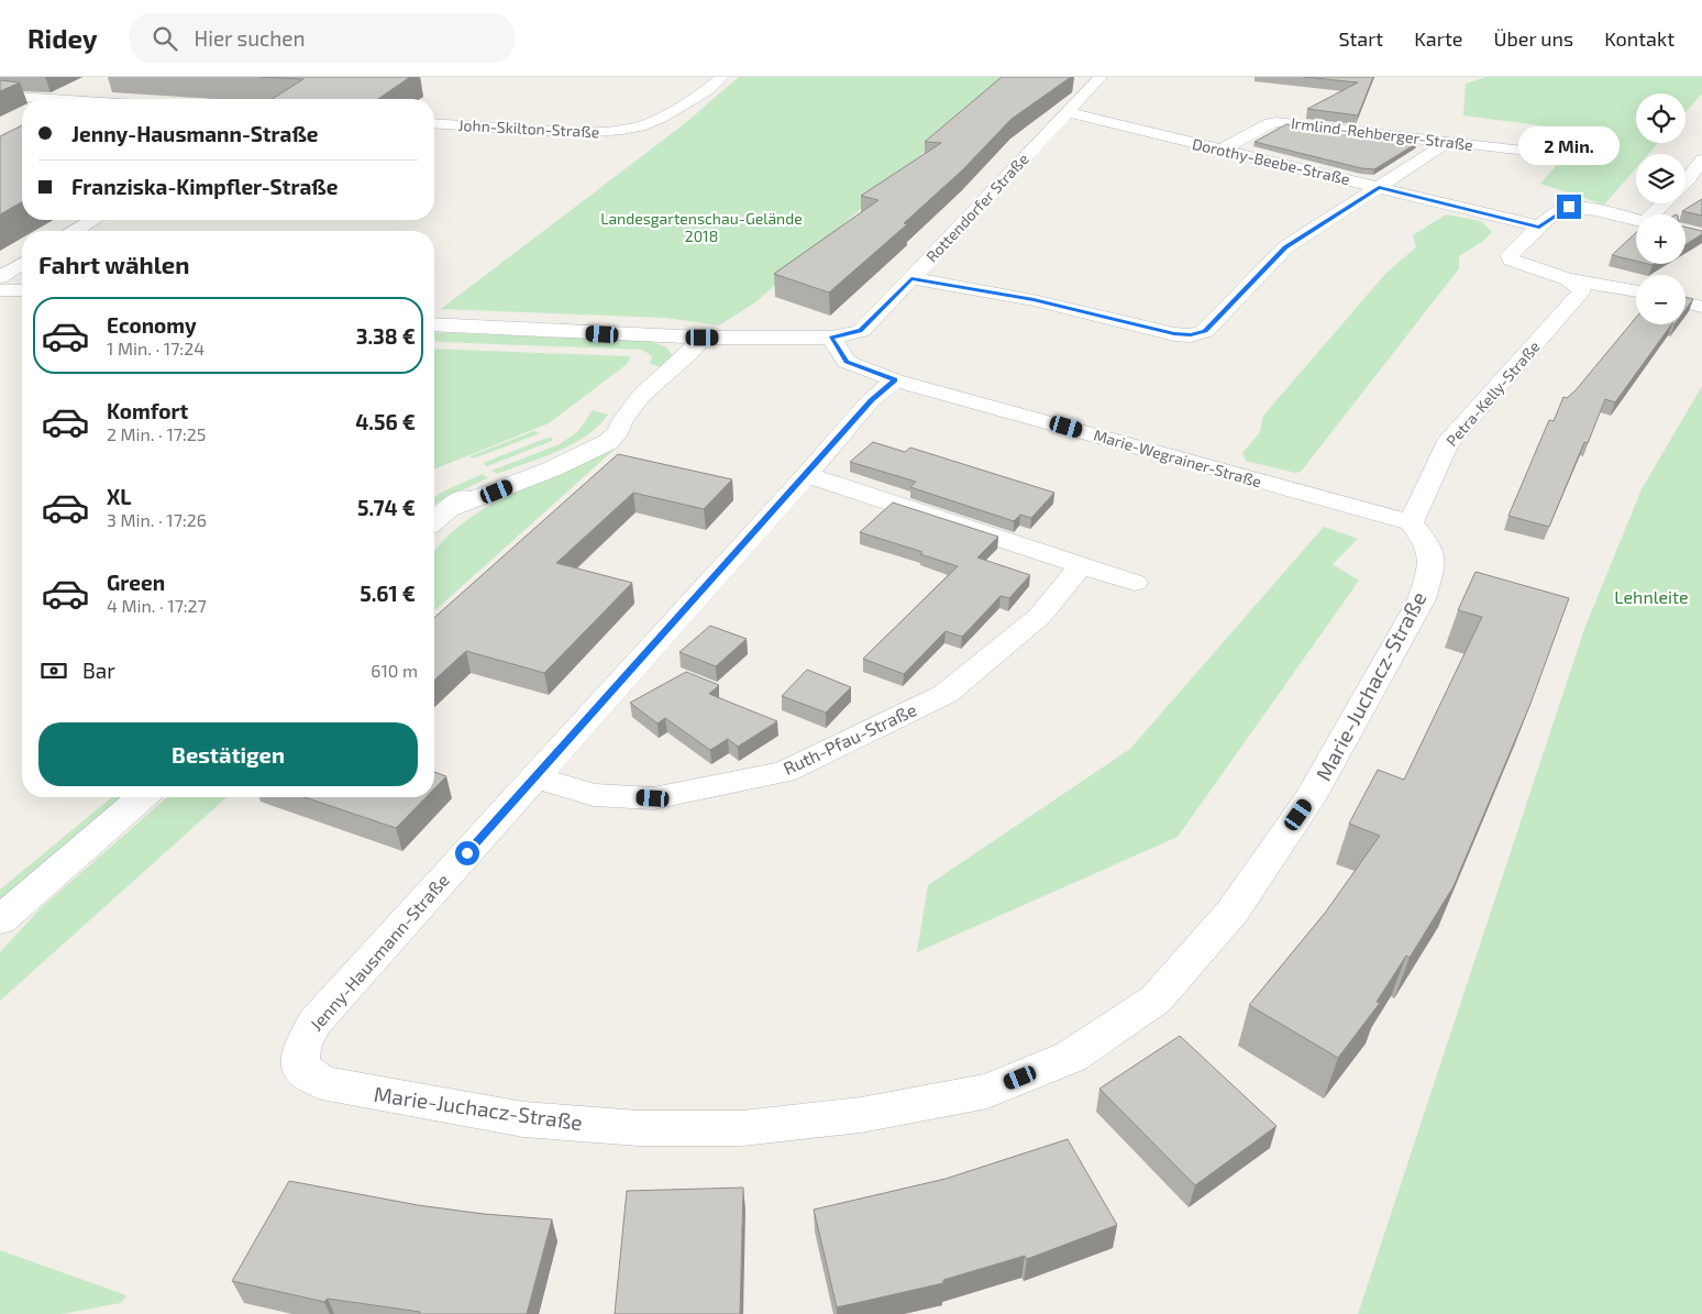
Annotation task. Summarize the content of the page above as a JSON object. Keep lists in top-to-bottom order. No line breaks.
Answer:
{"streets":{"street":["John-Skilton-Straße","Irmlind-Rehberger-Straße","Dorothy-Beebe-Straße","Rottendorfer Straße","Petra-Kelly-Straße","Marie-Wegrainer-Straße","Marie-Juchacz-Straße","Ruth-Pfau-Straße","Jenny-Hausmann-Straße"]},"crossings":[["Irmlind-Rehberger-Straße","Dorothy-Beebe-Straße"],["Dorothy-Beebe-Straße","Rottendorfer Straße"],["Rottendorfer Straße","Marie-Wegrainer-Straße"],["Petra-Kelly-Straße","Marie-Wegrainer-Straße"],["Petra-Kelly-Straße","Marie-Juchacz-Straße"],["Marie-Wegrainer-Straße","Marie-Juchacz-Straße"],["Marie-Wegrainer-Straße","Jenny-Hausmann-Straße"],["Marie-Juchacz-Straße","Jenny-Hausmann-Straße"],["Ruth-Pfau-Straße","Jenny-Hausmann-Straße"]],"parks":["Landesgartenschau-Gelände 2018","Lehnleite"],"page":{"header":"Ridey","search":"Hier suchen","nav":["Start","Karte","Über uns","Kontakt"],"map_buttons":["+","−"],"banner":["Jenny-Hausmann-Straße","Franziska-Kimpfler-Straße"],"bubble":"2 Min.","heading":"Fahrt wählen","list":[{"name":"Economy","note":"1 Min. · 17:24","value":"3.38 €"},{"name":"Komfort","note":"2 Min. · 17:25","value":"4.56 €"},{"name":"XL","note":"3 Min. · 17:26","value":"5.74 €"},{"name":"Green","note":"4 Min. · 17:27","value":"5.61 €"}],"pay":["Bar","610 m"],"buttons":"Bestätigen"}}
